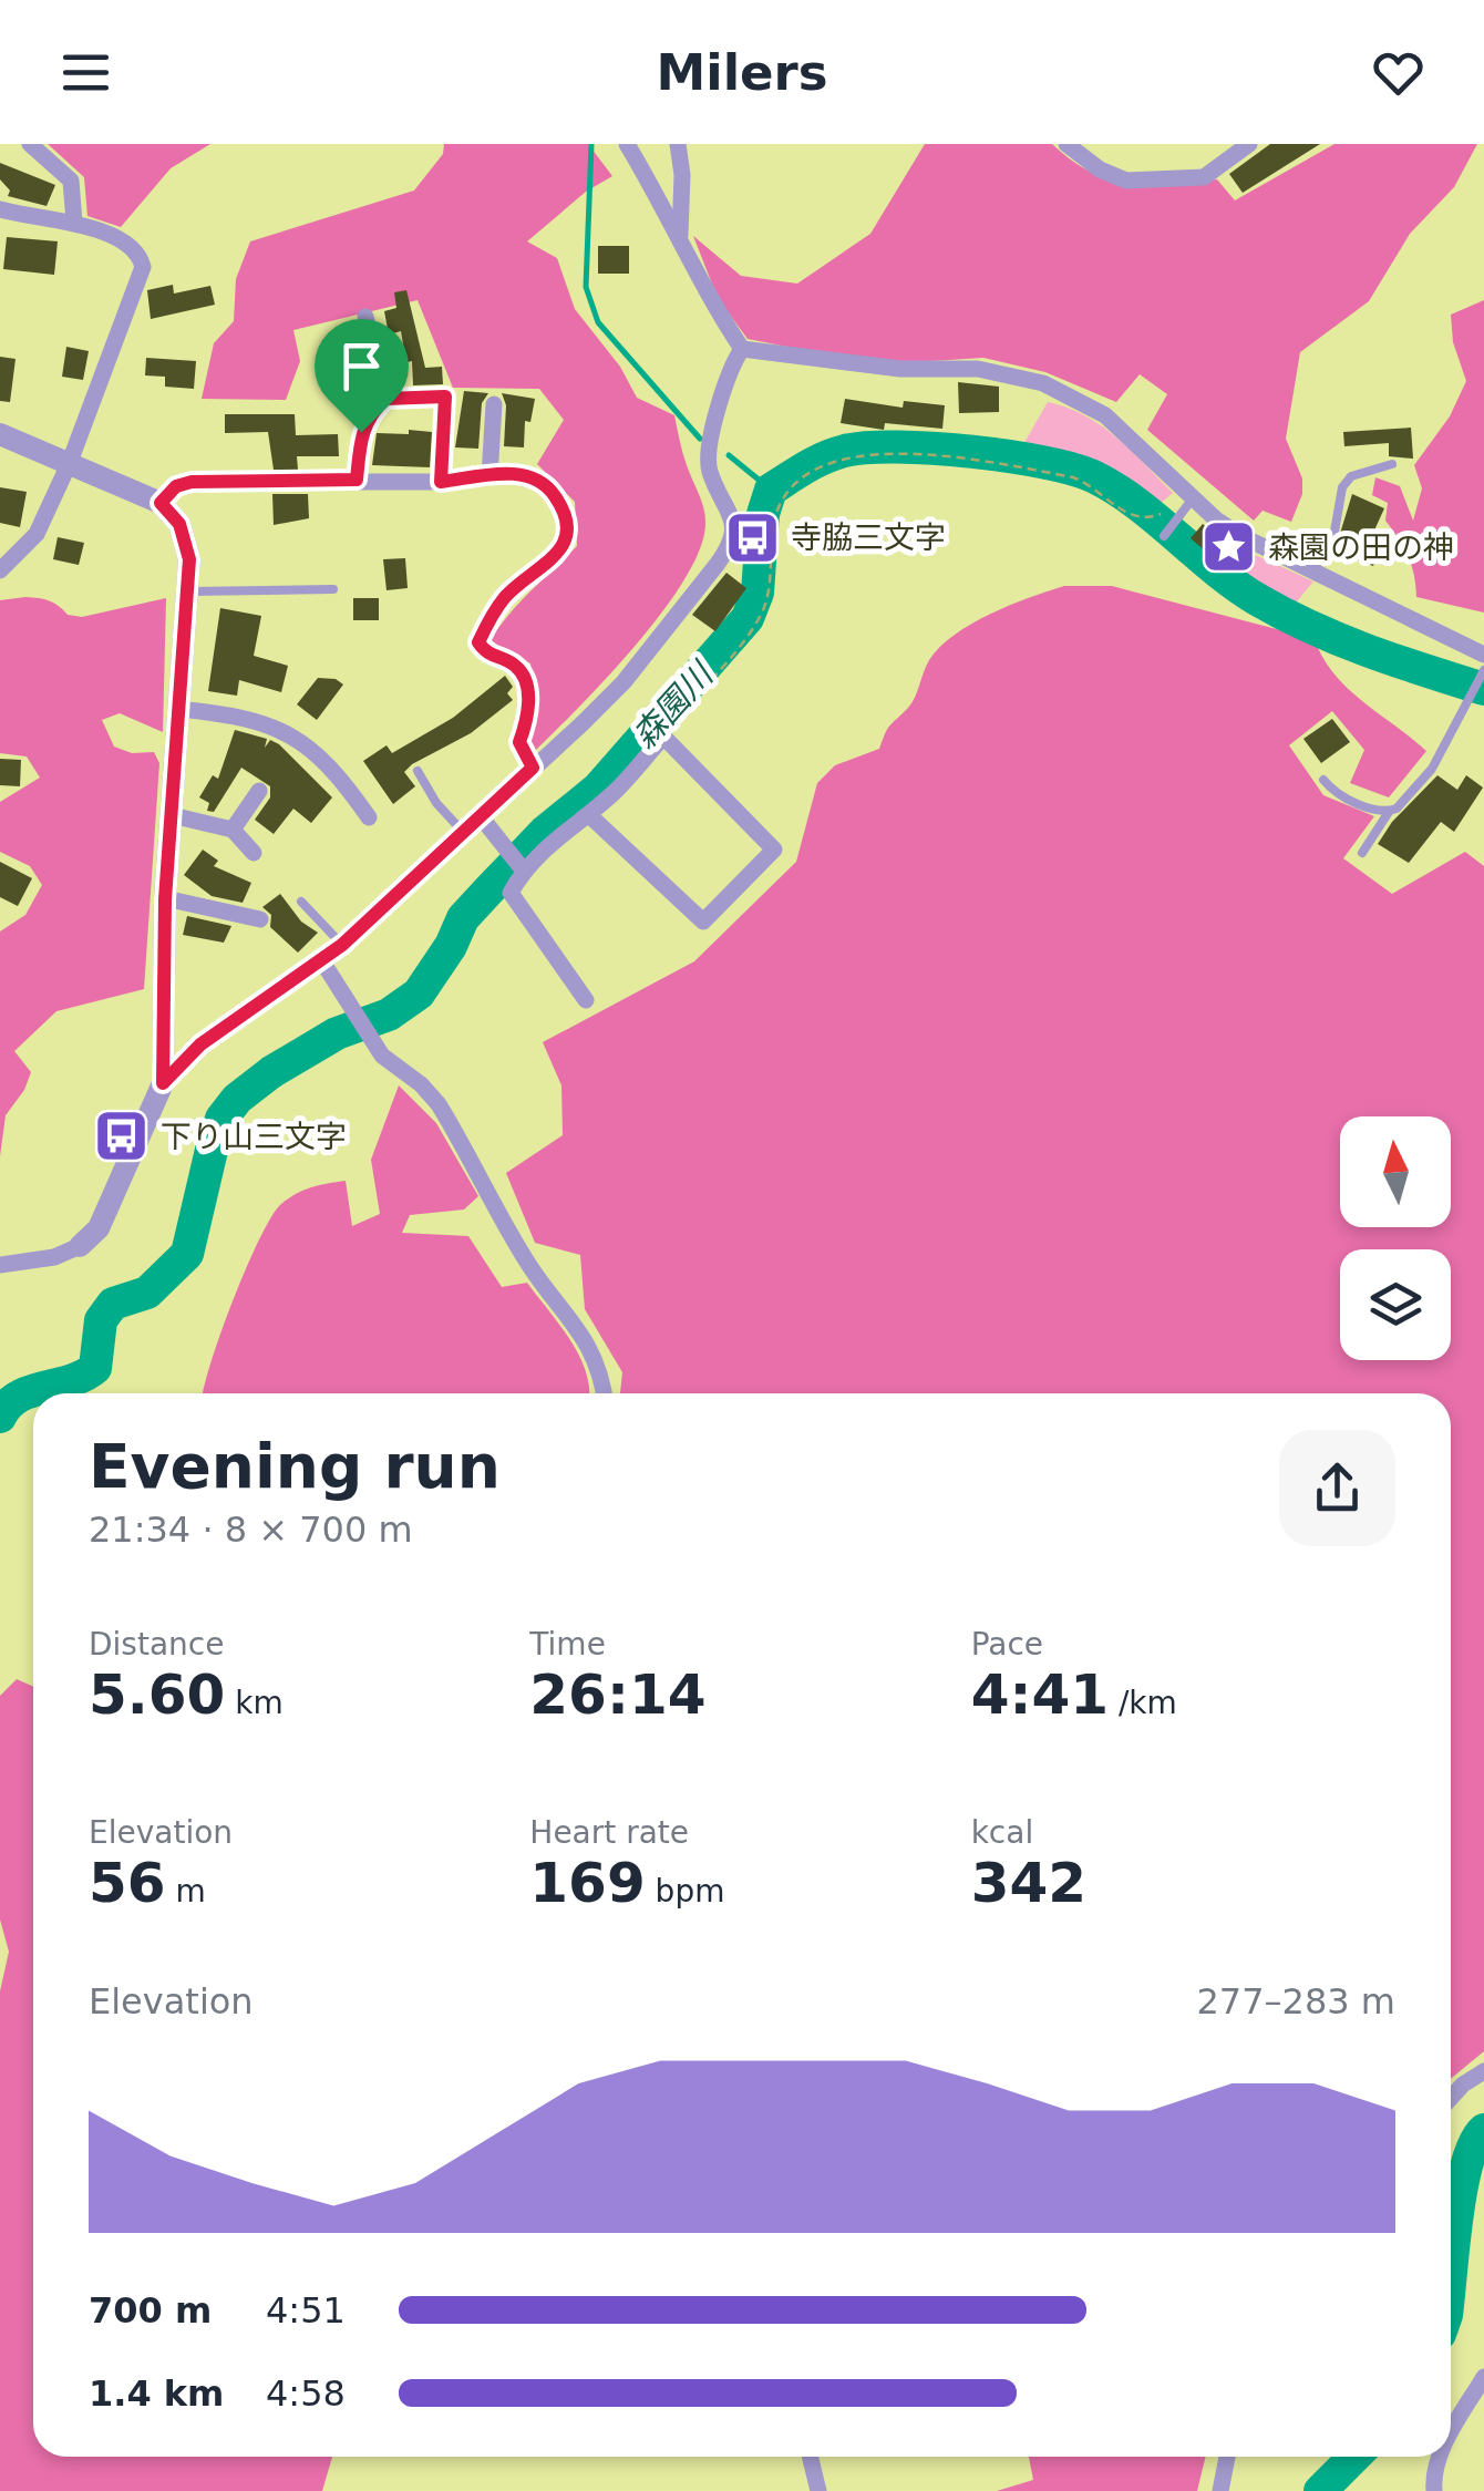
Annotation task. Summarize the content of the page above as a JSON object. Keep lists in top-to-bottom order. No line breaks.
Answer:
{"water":["森園川"],"places":{"bus stop":["寺脇三文字","下り山三文字"],"place":["森園の田の神"]},"north":"top","page":{"header":"Milers","heading":["Evening run","21:34 · 8 × 700 m"],"stats":[["Distance","5.60 km"],["Time","26:14"],["Pace","4:41 /km"],["Elevation","56 m"],["Heart rate","169 bpm"],["kcal","342"]],"chart":["Elevation","277–283 m"],"list":[{"name":"700 m","note":"4:51"},{"name":"1.4 km","note":"4:58"}]}}
